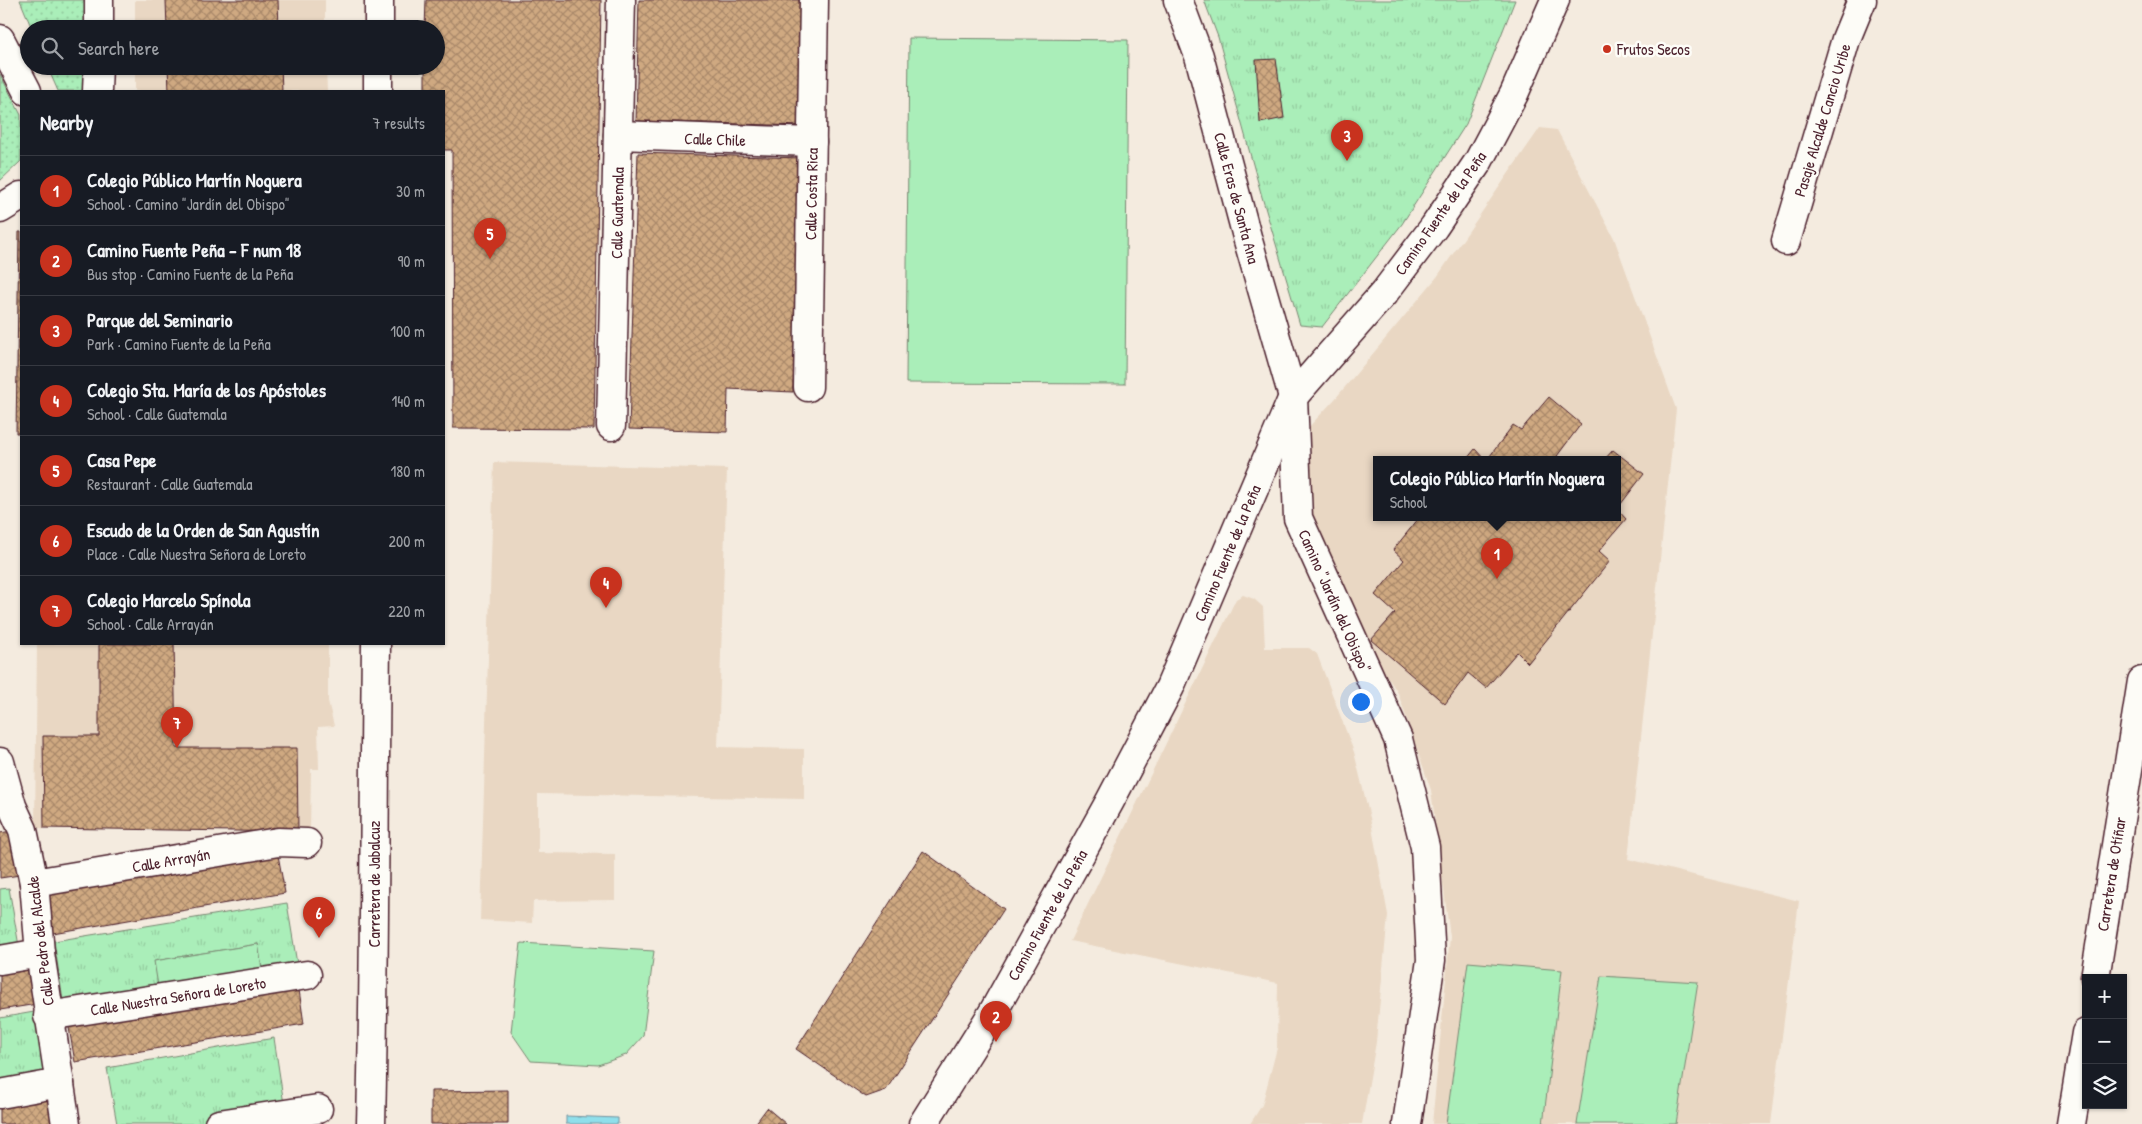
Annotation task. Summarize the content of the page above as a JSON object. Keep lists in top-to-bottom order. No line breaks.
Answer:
{"streets":{"street":["Pasaje Alcalde Cancio Uribe","Calle Chile","Calle Costa Rica","Calle Eras de Santa Ana","Calle Guatemala","Camino Fuente de la Peña","Camino \"Jardín del Obispo\"","Calle Arrayán","Carretera de Otíñar","Carretera de Jabalcuz","Calle Pedro del Alcalde","Calle Nuestra Señora de Loreto"]},"crossings":[["Calle Chile","Calle Costa Rica"],["Calle Chile","Calle Guatemala"],["Calle Eras de Santa Ana","Camino Fuente de la Peña"],["Calle Eras de Santa Ana","Camino \"Jardín del Obispo\""],["Camino Fuente de la Peña","Camino \"Jardín del Obispo\""],["Calle Arrayán","Calle Pedro del Alcalde"],["Calle Pedro del Alcalde","Calle Nuestra Señora de Loreto"]],"places":["Frutos Secos"],"page":{"search":"Search here","heading":["Nearby","7 results"],"pins":["3","5","1","4","7","6","2"],"list":[{"mark":"1","name":"Colegio Público Martín Noguera","note":"School · Camino \"Jardín del Obispo\"","value":"30 m"},{"mark":"2","name":"Camino Fuente Peña - F num 18","note":"Bus stop · Camino Fuente de la Peña","value":"90 m"},{"mark":"3","name":"Parque del Seminario","note":"Park · Camino Fuente de la Peña","value":"100 m"},{"mark":"4","name":"Colegio Sta. María de los Apóstoles","note":"School · Calle Guatemala","value":"140 m"},{"mark":"5","name":"Casa Pepe","note":"Restaurant · Calle Guatemala","value":"180 m"},{"mark":"6","name":"Escudo de la Orden de San Agustín","note":"Place · Calle Nuestra Señora de Loreto","value":"200 m"},{"mark":"7","name":"Colegio Marcelo Spínola","note":"School · Calle Arrayán","value":"220 m"}],"popup":["Colegio Público Martín Noguera","School"],"map_buttons":["+","−"]}}
